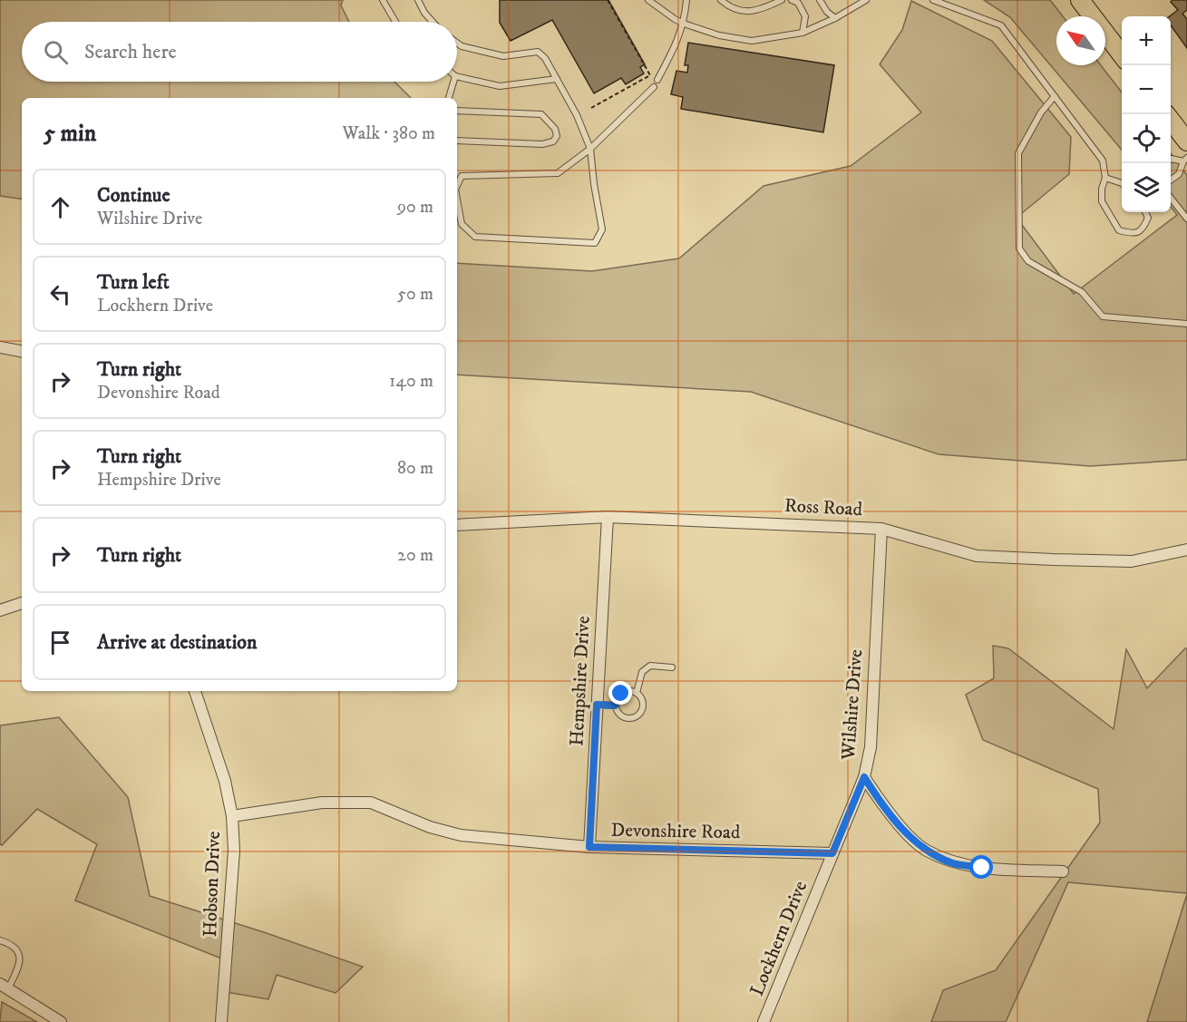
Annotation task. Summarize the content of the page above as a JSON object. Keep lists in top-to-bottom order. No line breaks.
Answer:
{"streets":{"street":["Ross Road","Hempshire Drive","Wilshire Drive","Devonshire Road","Hobson Drive","Lockhern Drive"]},"crossings":[["Ross Road","Hempshire Drive"],["Ross Road","Wilshire Drive"],["Hempshire Drive","Devonshire Road"],["Wilshire Drive","Lockhern Drive"],["Devonshire Road","Hobson Drive"],["Devonshire Road","Lockhern Drive"]],"north":"top left","page":{"map_buttons":["+","−"],"search":"Search here","heading":["5 min","Walk · 380 m"],"list":[["Continue","Wilshire Drive","90 m"],["Turn left","Lockhern Drive","50 m"],["Turn right","Devonshire Road","140 m"],["Turn right","Hempshire Drive","80 m"],["Turn right","20 m"],"Arrive at destination"]}}
